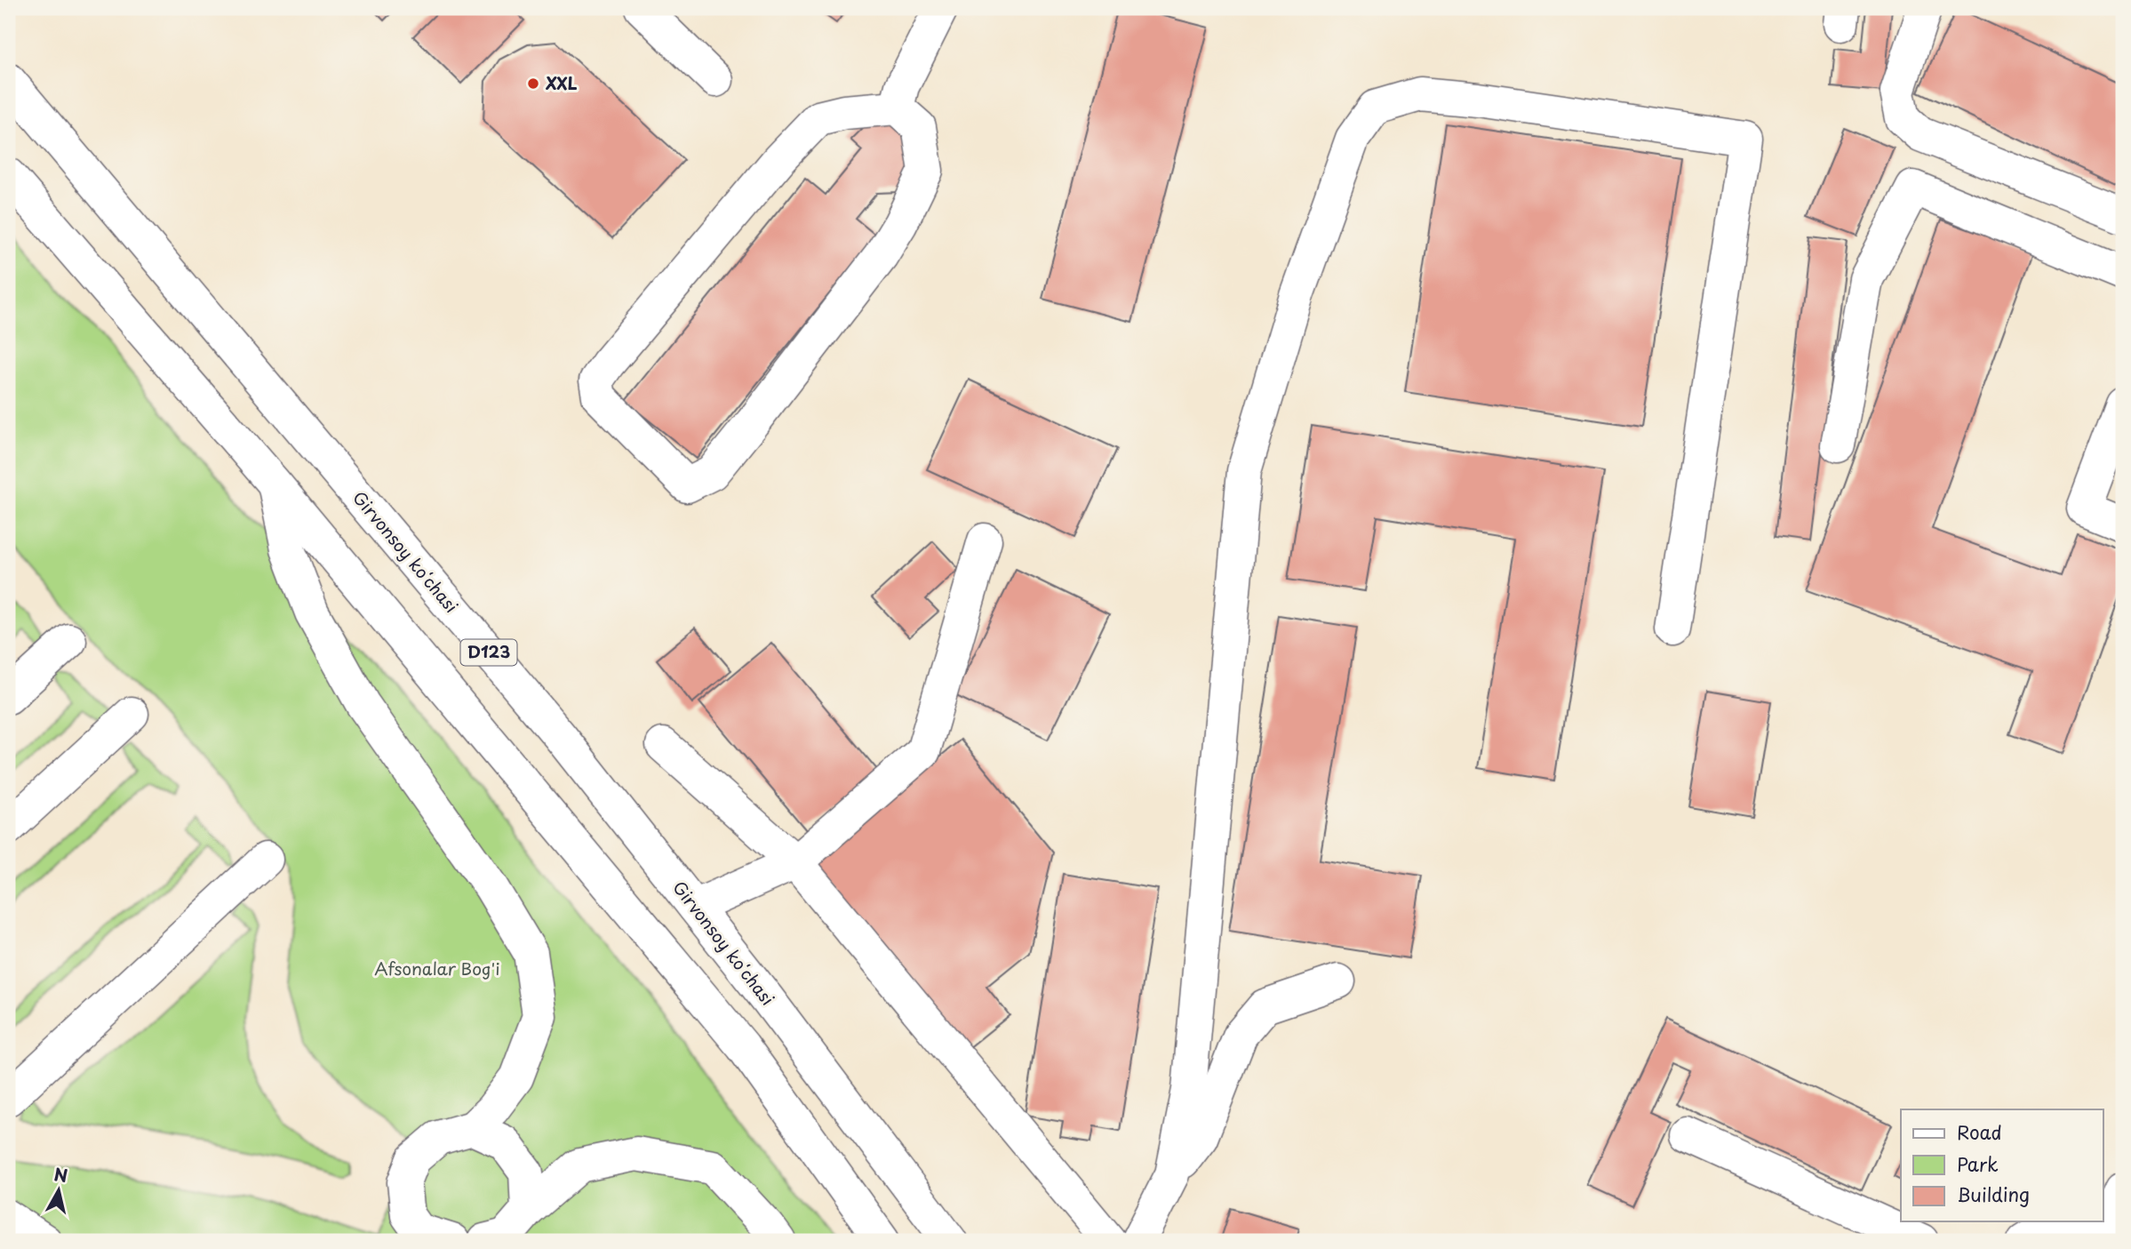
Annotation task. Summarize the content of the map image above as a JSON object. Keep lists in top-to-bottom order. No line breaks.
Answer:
{"streets":{"main road":["Girvonsoy koʻchasi","D123"]},"parks":["Afsonalar Bog'i"],"places":["XXL"],"legend":["Road","Park","Building"],"north":"top"}
